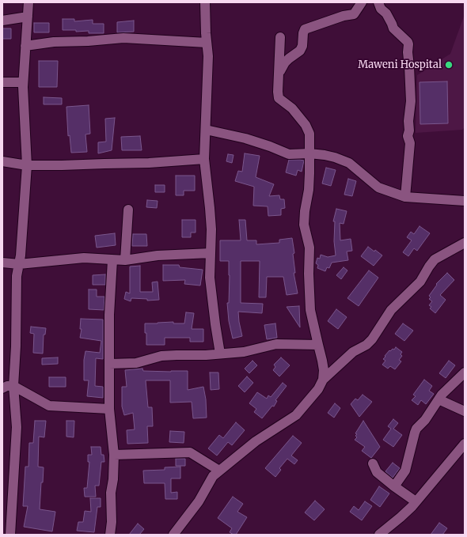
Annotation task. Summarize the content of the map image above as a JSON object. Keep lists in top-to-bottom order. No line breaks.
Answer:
{"places":["Maweni Hospital"]}
